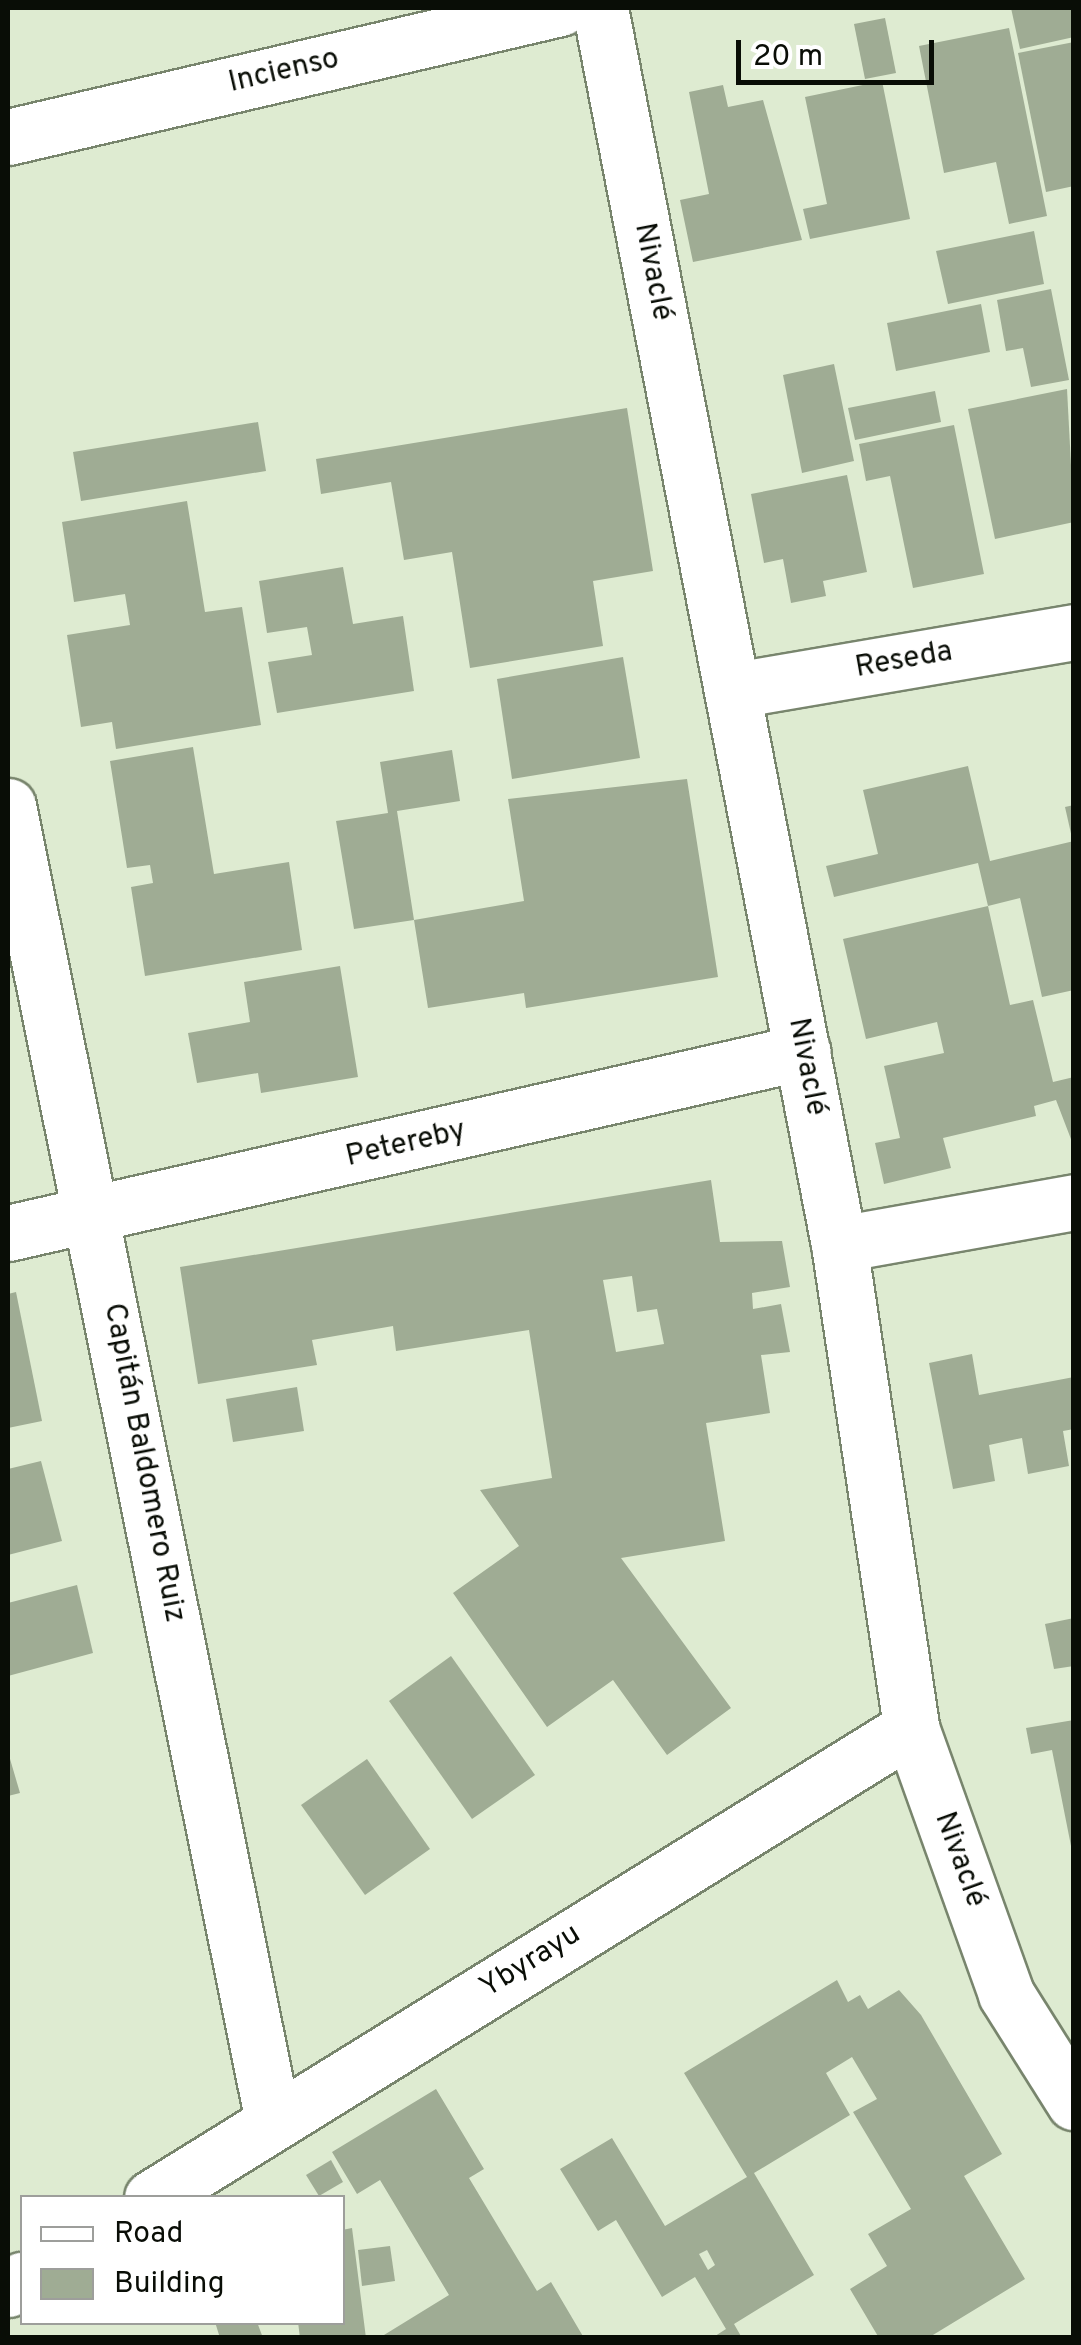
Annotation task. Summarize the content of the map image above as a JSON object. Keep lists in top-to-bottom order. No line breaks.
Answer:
{"streets":{"street":["Incienso","Nivaclé","Reseda","Petereby","Capitán Baldomero Ruiz","Ybyrayu"]},"crossings":[["Nivaclé","Reseda"],["Nivaclé","Petereby"],["Nivaclé","Ybyrayu"],["Petereby","Capitán Baldomero Ruiz"],["Capitán Baldomero Ruiz","Ybyrayu"]],"legend":["Road","Building"],"scale_bar":"20 m"}
